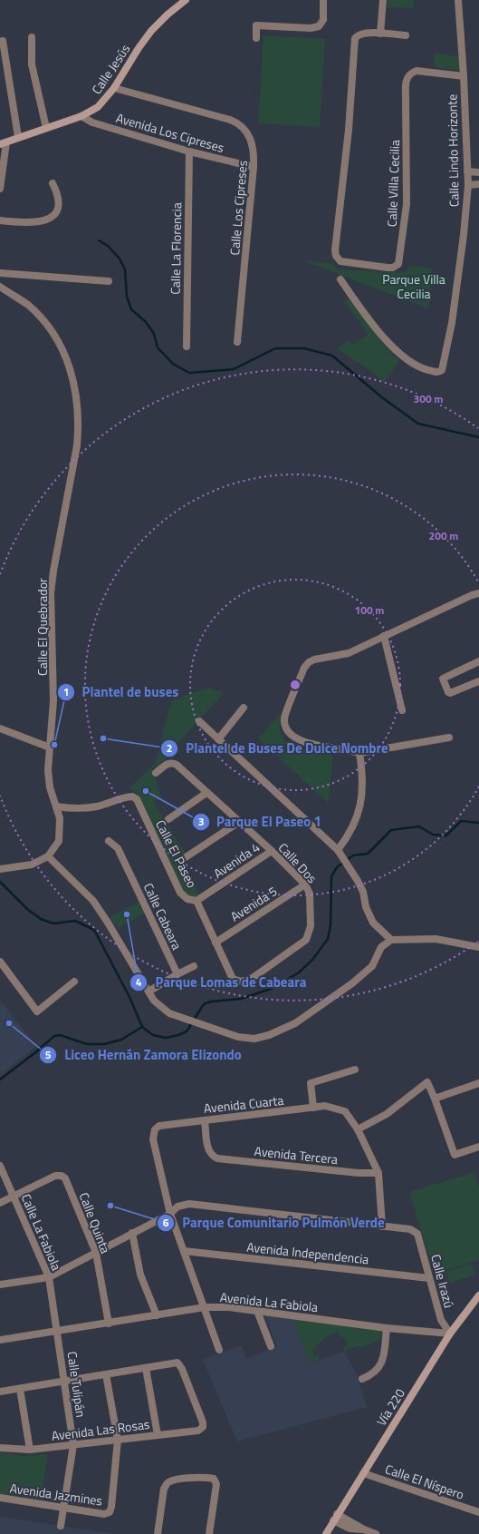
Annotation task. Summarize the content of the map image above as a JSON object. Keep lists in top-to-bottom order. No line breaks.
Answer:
{"streets":{"main road":["Calle Jesús","Vía 220"],"street":["Avenida Los Cipreses","Calle Lindo Horizonte","Calle Villa Cecilia","Calle Los Cipreses","Calle La Florencia","Calle El Quebrador","Calle El Paseo","Avenida 4","Calle Dos","Avenida 5","Calle Cabeara","Avenida Cuarta","Avenida Tercera","Calle Quinta","Calle La Fabiola","Avenida Independencia","Calle Irazú","Avenida La Fabiola","Calle Tulipán","Avenida Las Rosas","Calle El Níspero","Avenida Jazmines"]},"crossings":[["Calle Jesús","Avenida Los Cipreses"],["Calle Jesús","Calle Los Cipreses"],["Avenida Los Cipreses","Calle Los Cipreses"],["Avenida Los Cipreses","Calle La Florencia"],["Calle Lindo Horizonte","Calle Villa Cecilia"],["Calle El Quebrador","Calle El Paseo"],["Calle El Paseo","Avenida 4"],["Calle El Paseo","Calle Dos"],["Calle El Paseo","Avenida 5"],["Avenida 4","Calle Dos"],["Calle Dos","Avenida 5"],["Avenida Cuarta","Avenida Tercera"],["Calle Quinta","Calle La Fabiola"],["Calle Quinta","Avenida La Fabiola"],["Calle La Fabiola","Avenida La Fabiola"],["Calle La Fabiola","Calle Tulipán"],["Avenida Independencia","Calle Irazú"],["Calle Irazú","Avenida La Fabiola"],["Calle Irazú","Vía 220"],["Avenida La Fabiola","Calle Tulipán"],["Avenida La Fabiola","Vía 220"],["Calle Tulipán","Avenida Las Rosas"],["Calle Tulipán","Avenida Jazmines"],["Vía 220","Calle El Níspero"],["Avenida Las Rosas","Avenida Jazmines"]],"parks":["Parque Villa Cecilia"],"places":["Plantel de Buses De Dulce Nombre","Plantel de buses","Parque El Paseo 1","Parque Lomas de Cabeara","Liceo Hernán Zamora Elizondo","Parque Comunitario Pulmón Verde"],"rings":["300 m","200 m","100 m"]}
